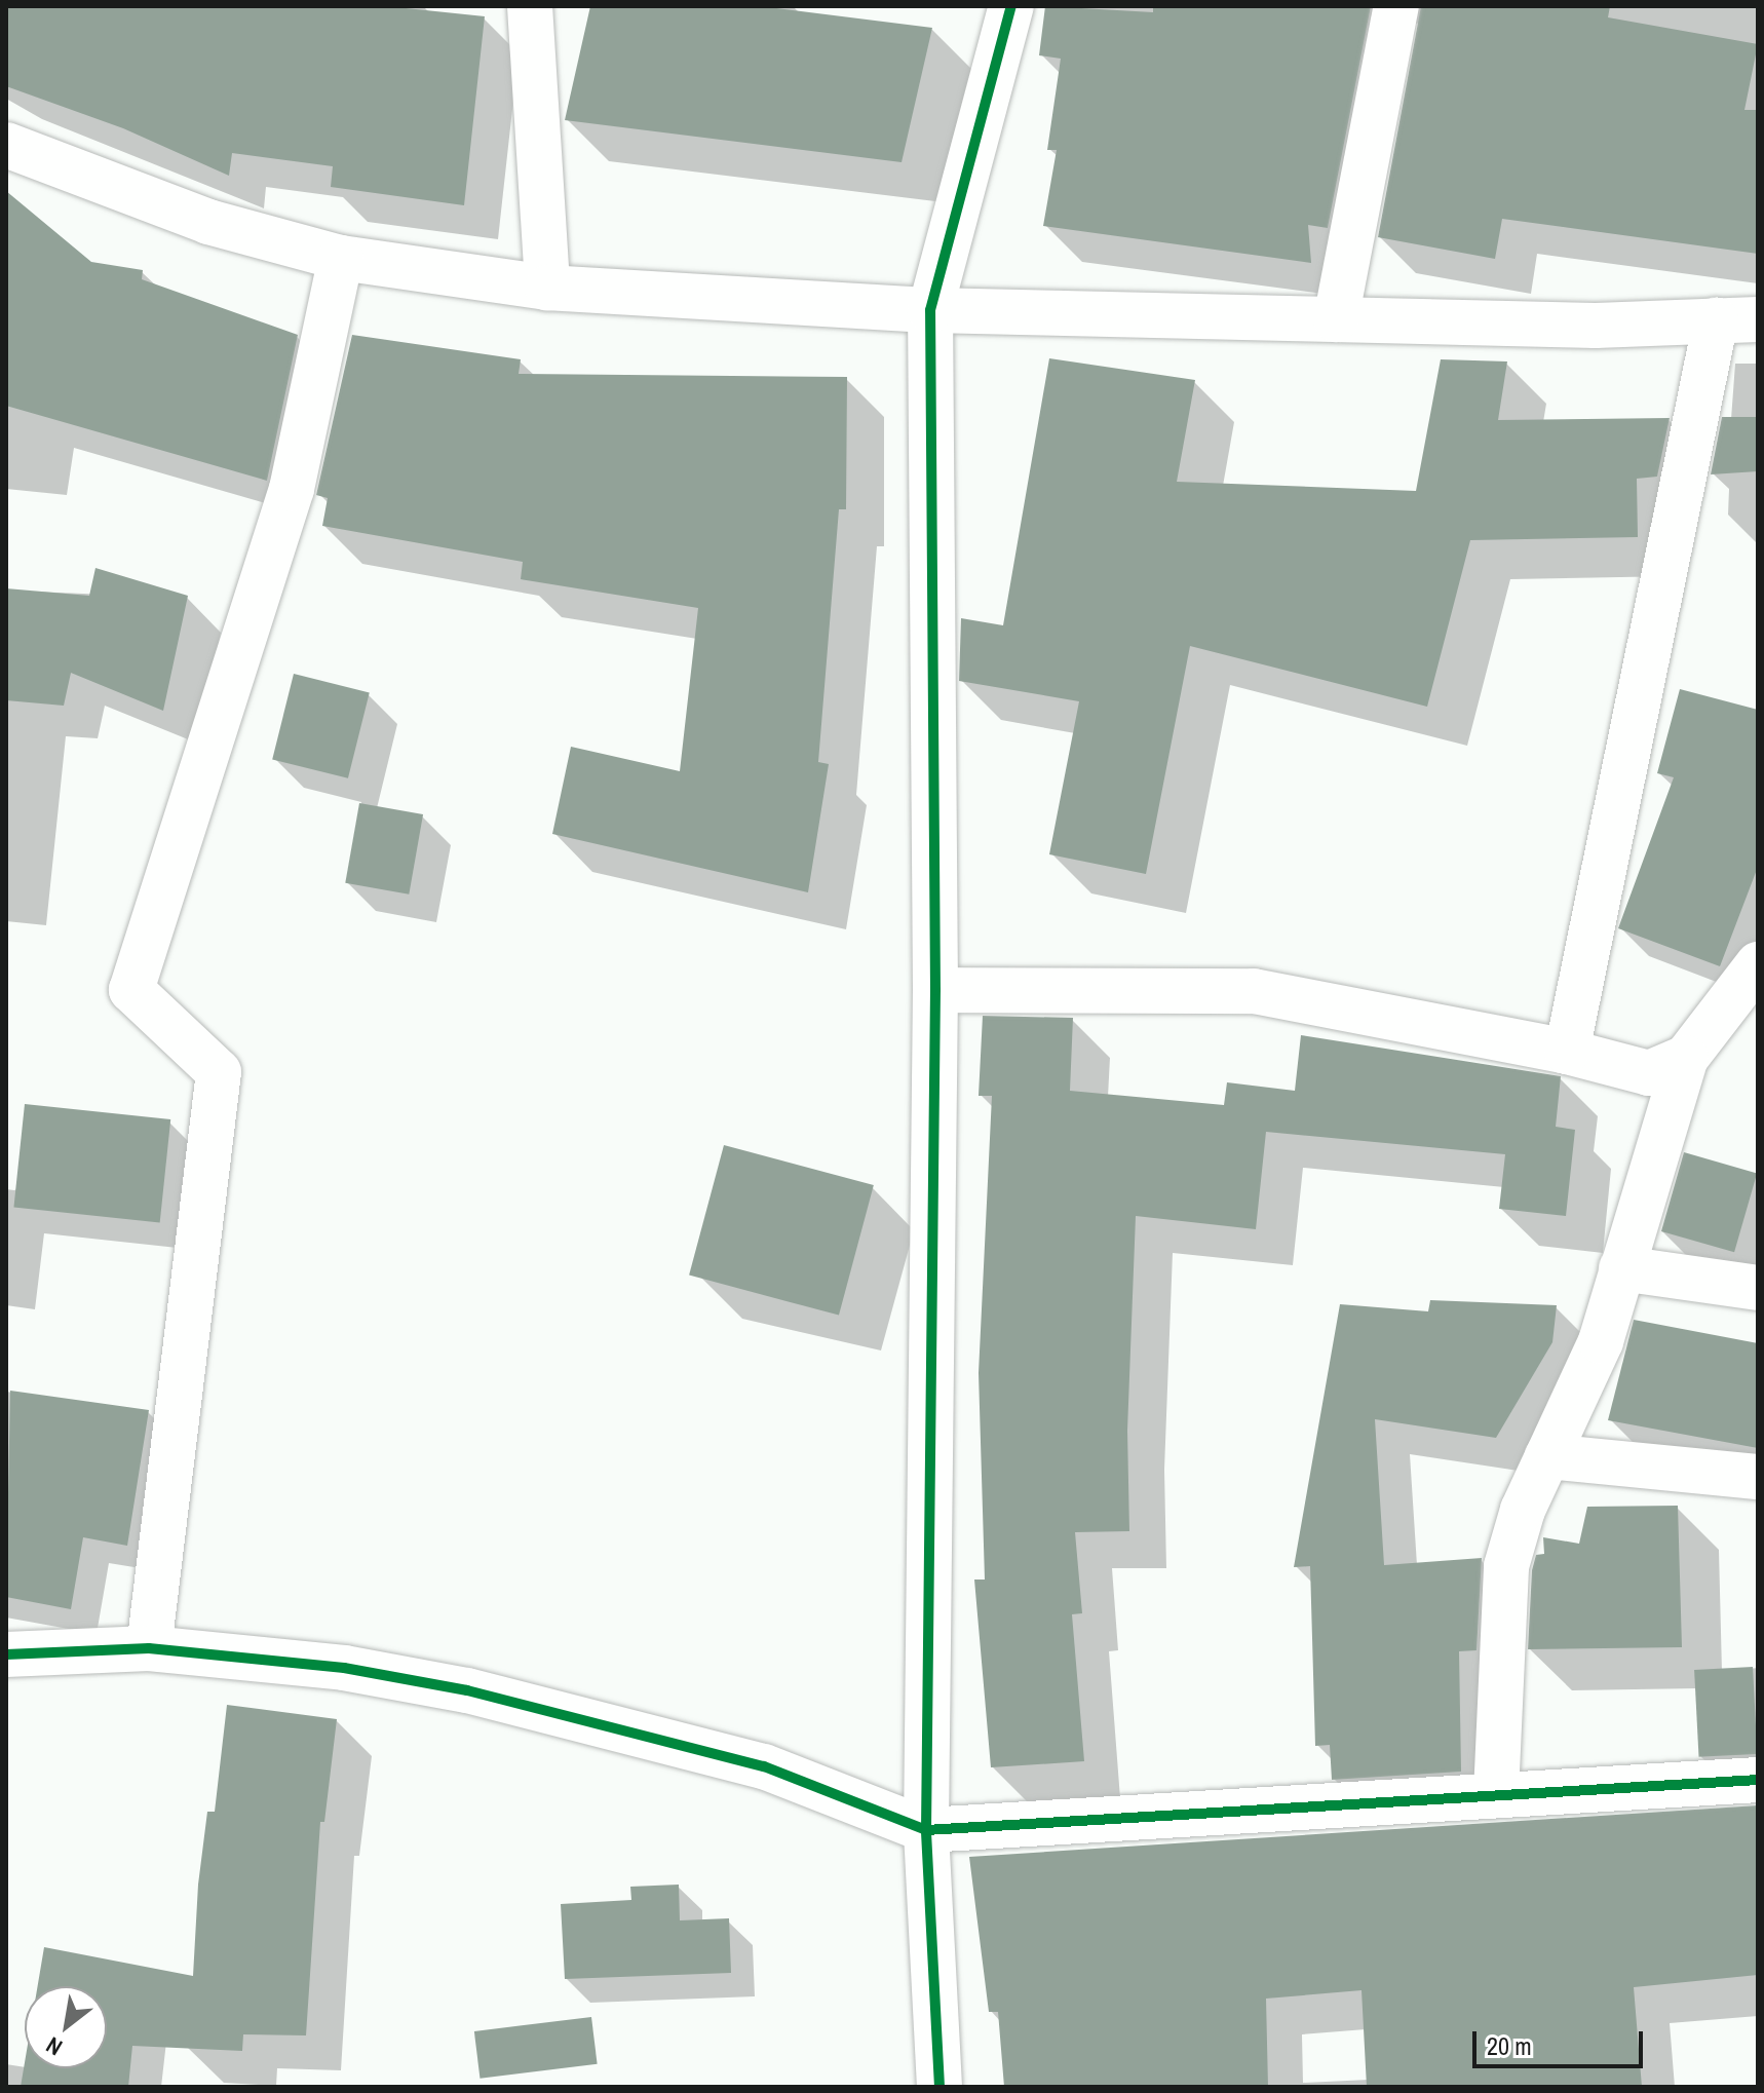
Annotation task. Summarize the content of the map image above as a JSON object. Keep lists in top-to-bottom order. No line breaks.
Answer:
{"scale_bar":"20 m","north":"bottom left"}
